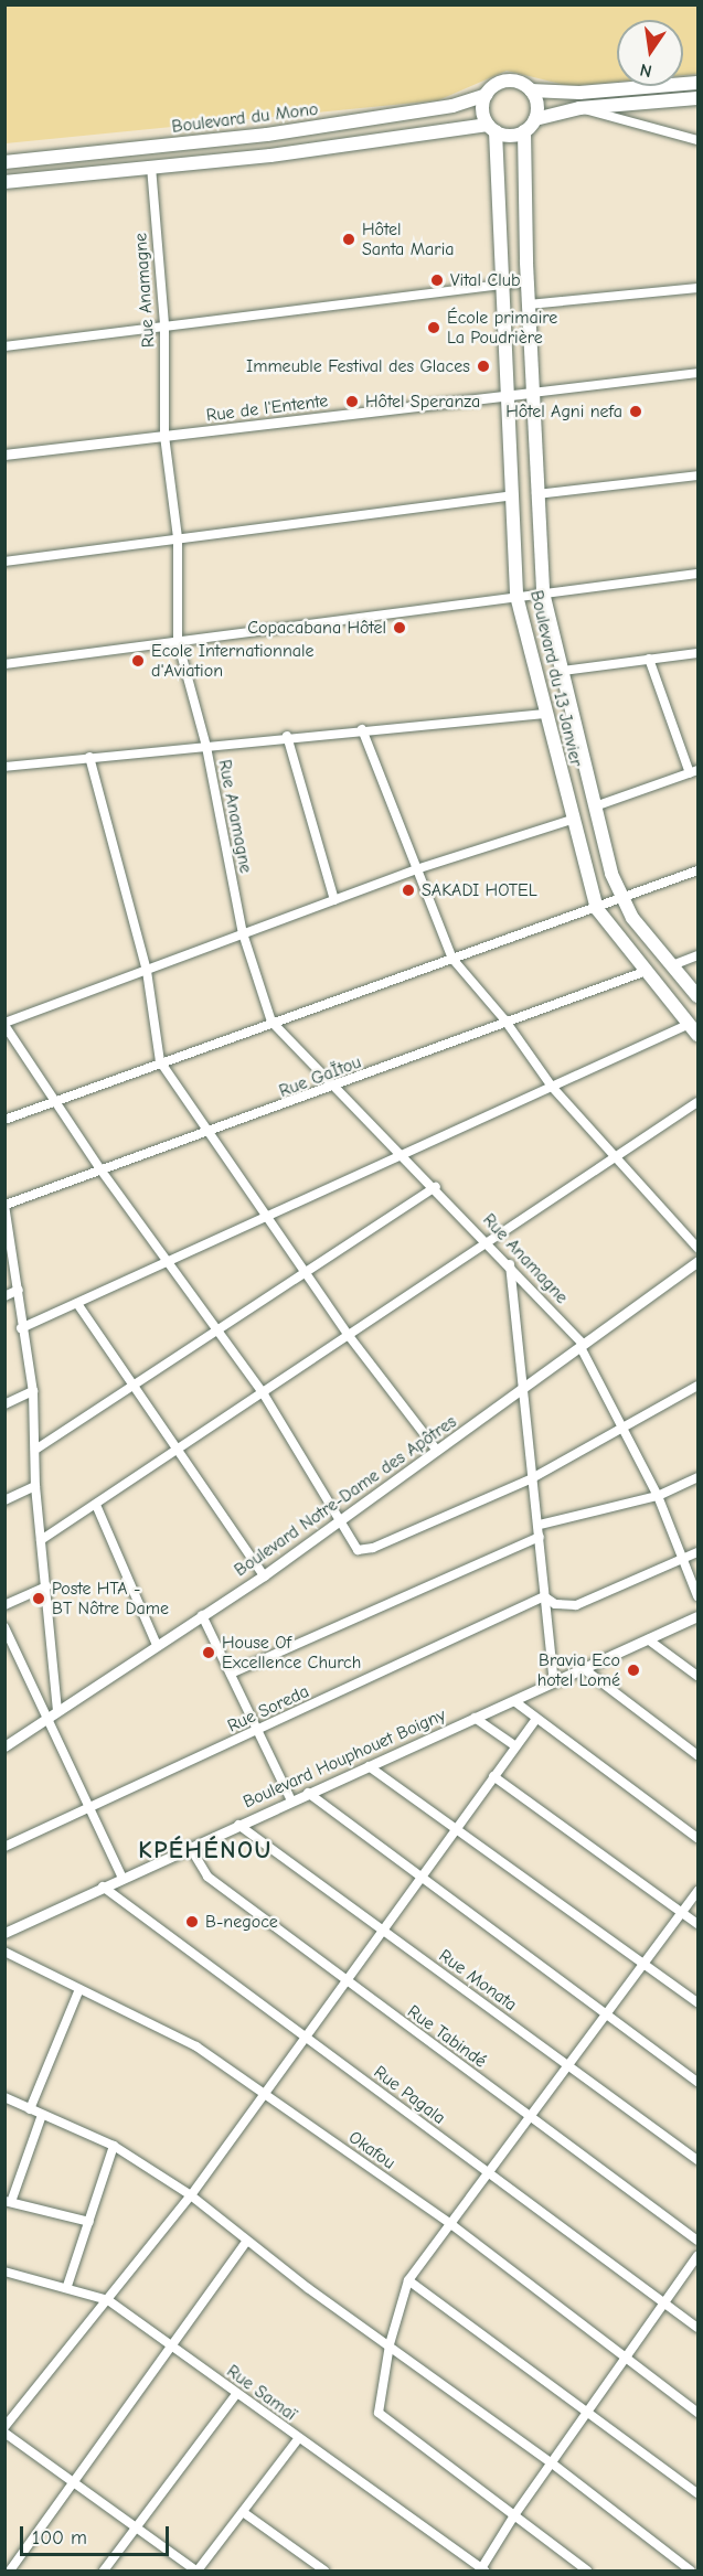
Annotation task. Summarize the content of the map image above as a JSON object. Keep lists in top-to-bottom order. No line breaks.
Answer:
{"streets":{"highway":["Boulevard du Mono","Boulevard du 13 Janvier"],"street":["Rue Anamagne","Rue de l'Entente","Rue GaÏtou","Boulevard Notre-Dame des Apôtres","Rue Soreda","Boulevard Houphouet Boigny","Rue Monata","Rue Tabindé","Rue Pagala","Okafou","Rue Samaï"]},"crossings":[["Boulevard du Mono","Rue Anamagne"],["Boulevard du Mono","Boulevard du 13 Janvier"],["Rue Anamagne","Rue de l'Entente"],["Rue Anamagne","Rue GaÏtou"],["Rue Anamagne","Boulevard Notre-Dame des Apôtres"],["Rue de l'Entente","Boulevard du 13 Janvier"],["Boulevard du 13 Janvier","Rue GaÏtou"],["Boulevard Houphouet Boigny","Rue Monata"],["Boulevard Houphouet Boigny","Rue Tabindé"],["Boulevard Houphouet Boigny","Rue Pagala"]],"districts":["KPÉHÉNOU"],"places":["Hôtel Santa Maria","Vital Club","École primaire La Poudrière","Immeuble Festival des Glaces","Hôtel Speranza","Hôtel Agni nefa","Copacabana Hôtel","Ecole Internationnale d'Aviation","SAKADI HOTEL","Poste HTA - BT Nôtre Dame","House Of Excellence Church","Bravia Eco hotel Lomé","B-negoce"],"scale_bar":"100 m","north":"bottom"}
